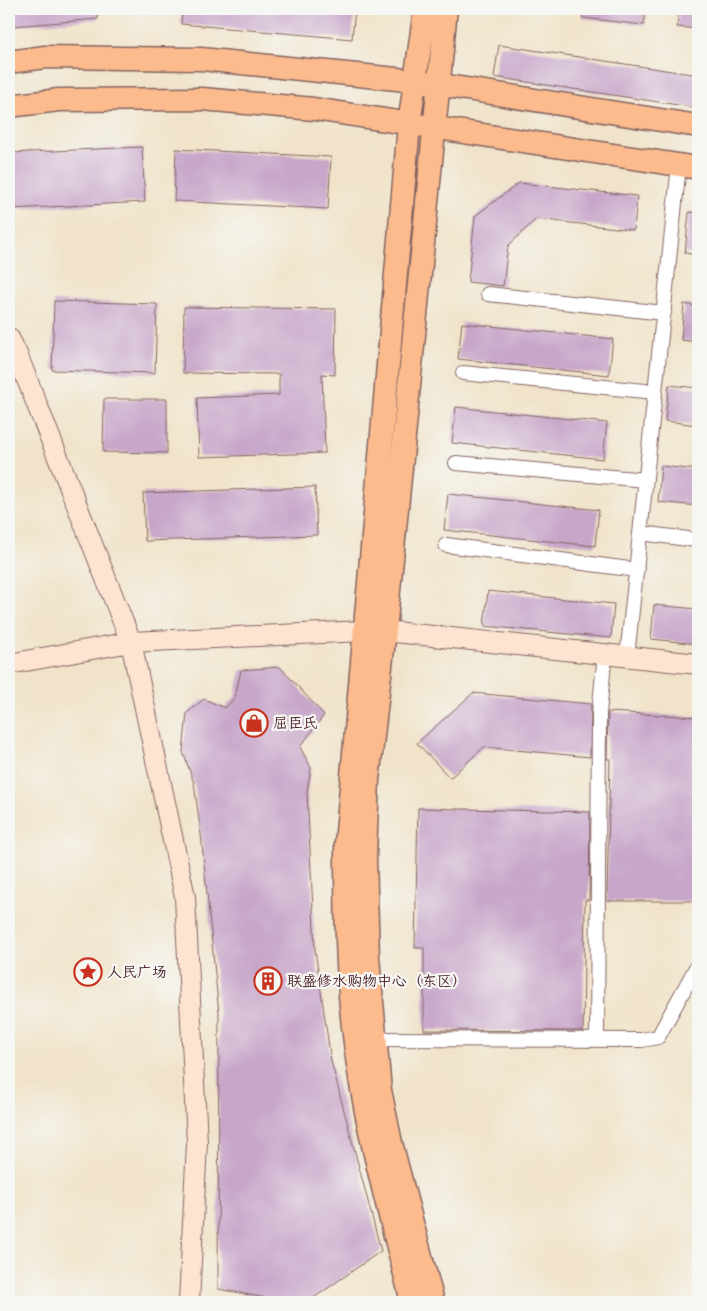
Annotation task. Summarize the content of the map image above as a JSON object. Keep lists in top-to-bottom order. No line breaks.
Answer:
{"places":{"shop":["屈臣氏"],"place":["人民广场"],"building":["联盛修水购物中心（东区）"]}}
